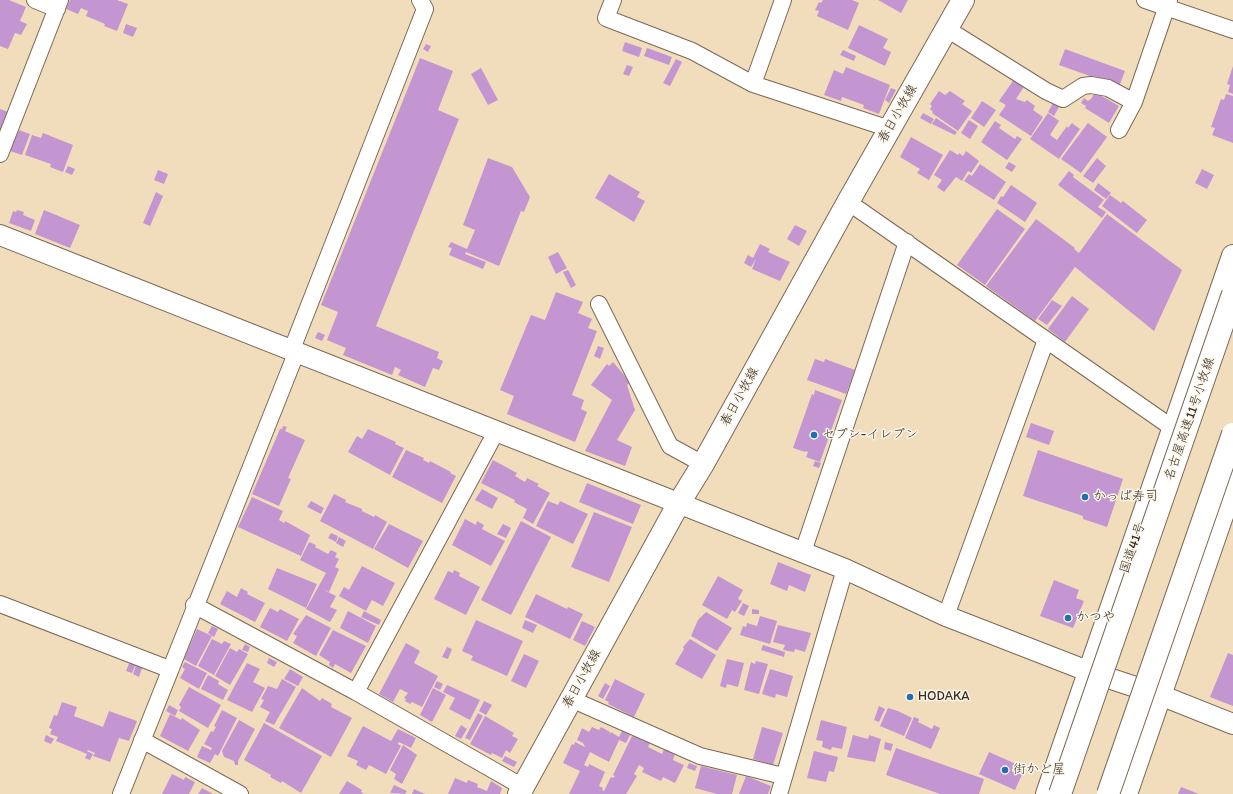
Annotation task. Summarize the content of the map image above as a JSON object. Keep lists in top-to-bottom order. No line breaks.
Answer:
{"streets":{"main road":["春日小牧線","名古屋高速11号小牧線","国道41号"]},"places":["セブン-イレブン","かっぱ寿司","かつや","HODAKA","街かど屋"]}
